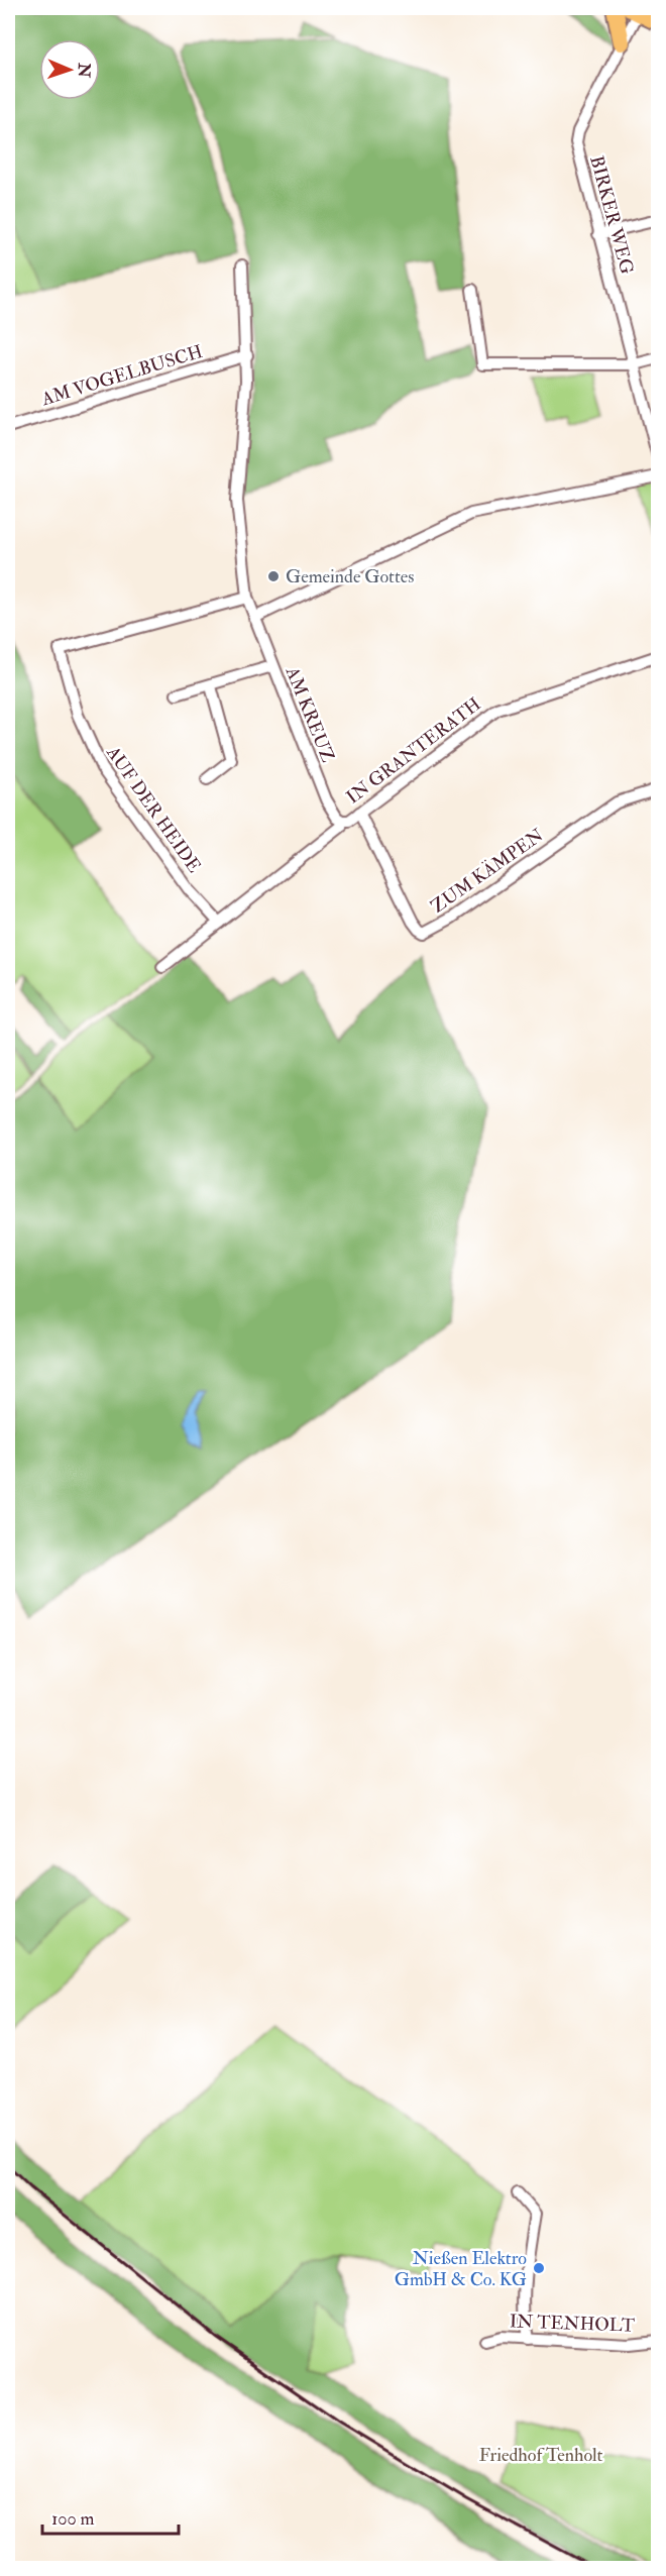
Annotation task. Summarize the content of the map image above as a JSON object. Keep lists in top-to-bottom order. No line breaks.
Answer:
{"streets":{"street":["BIRKER WEG","AM VOGELBUSCH","AM KREUZ","IN GRANTERATH","AUF DER HEIDE","ZUM KÄMPEN","IN TENHOLT"]},"crossings":[["AM KREUZ","IN GRANTERATH"],["IN GRANTERATH","AUF DER HEIDE"],["IN GRANTERATH","ZUM KÄMPEN"]],"parks":["Friedhof Tenholt"],"places":["Gemeinde Gottes","Nießen Elektro GmbH & Co. KG"],"scale_bar":"100 m","north":"right"}
